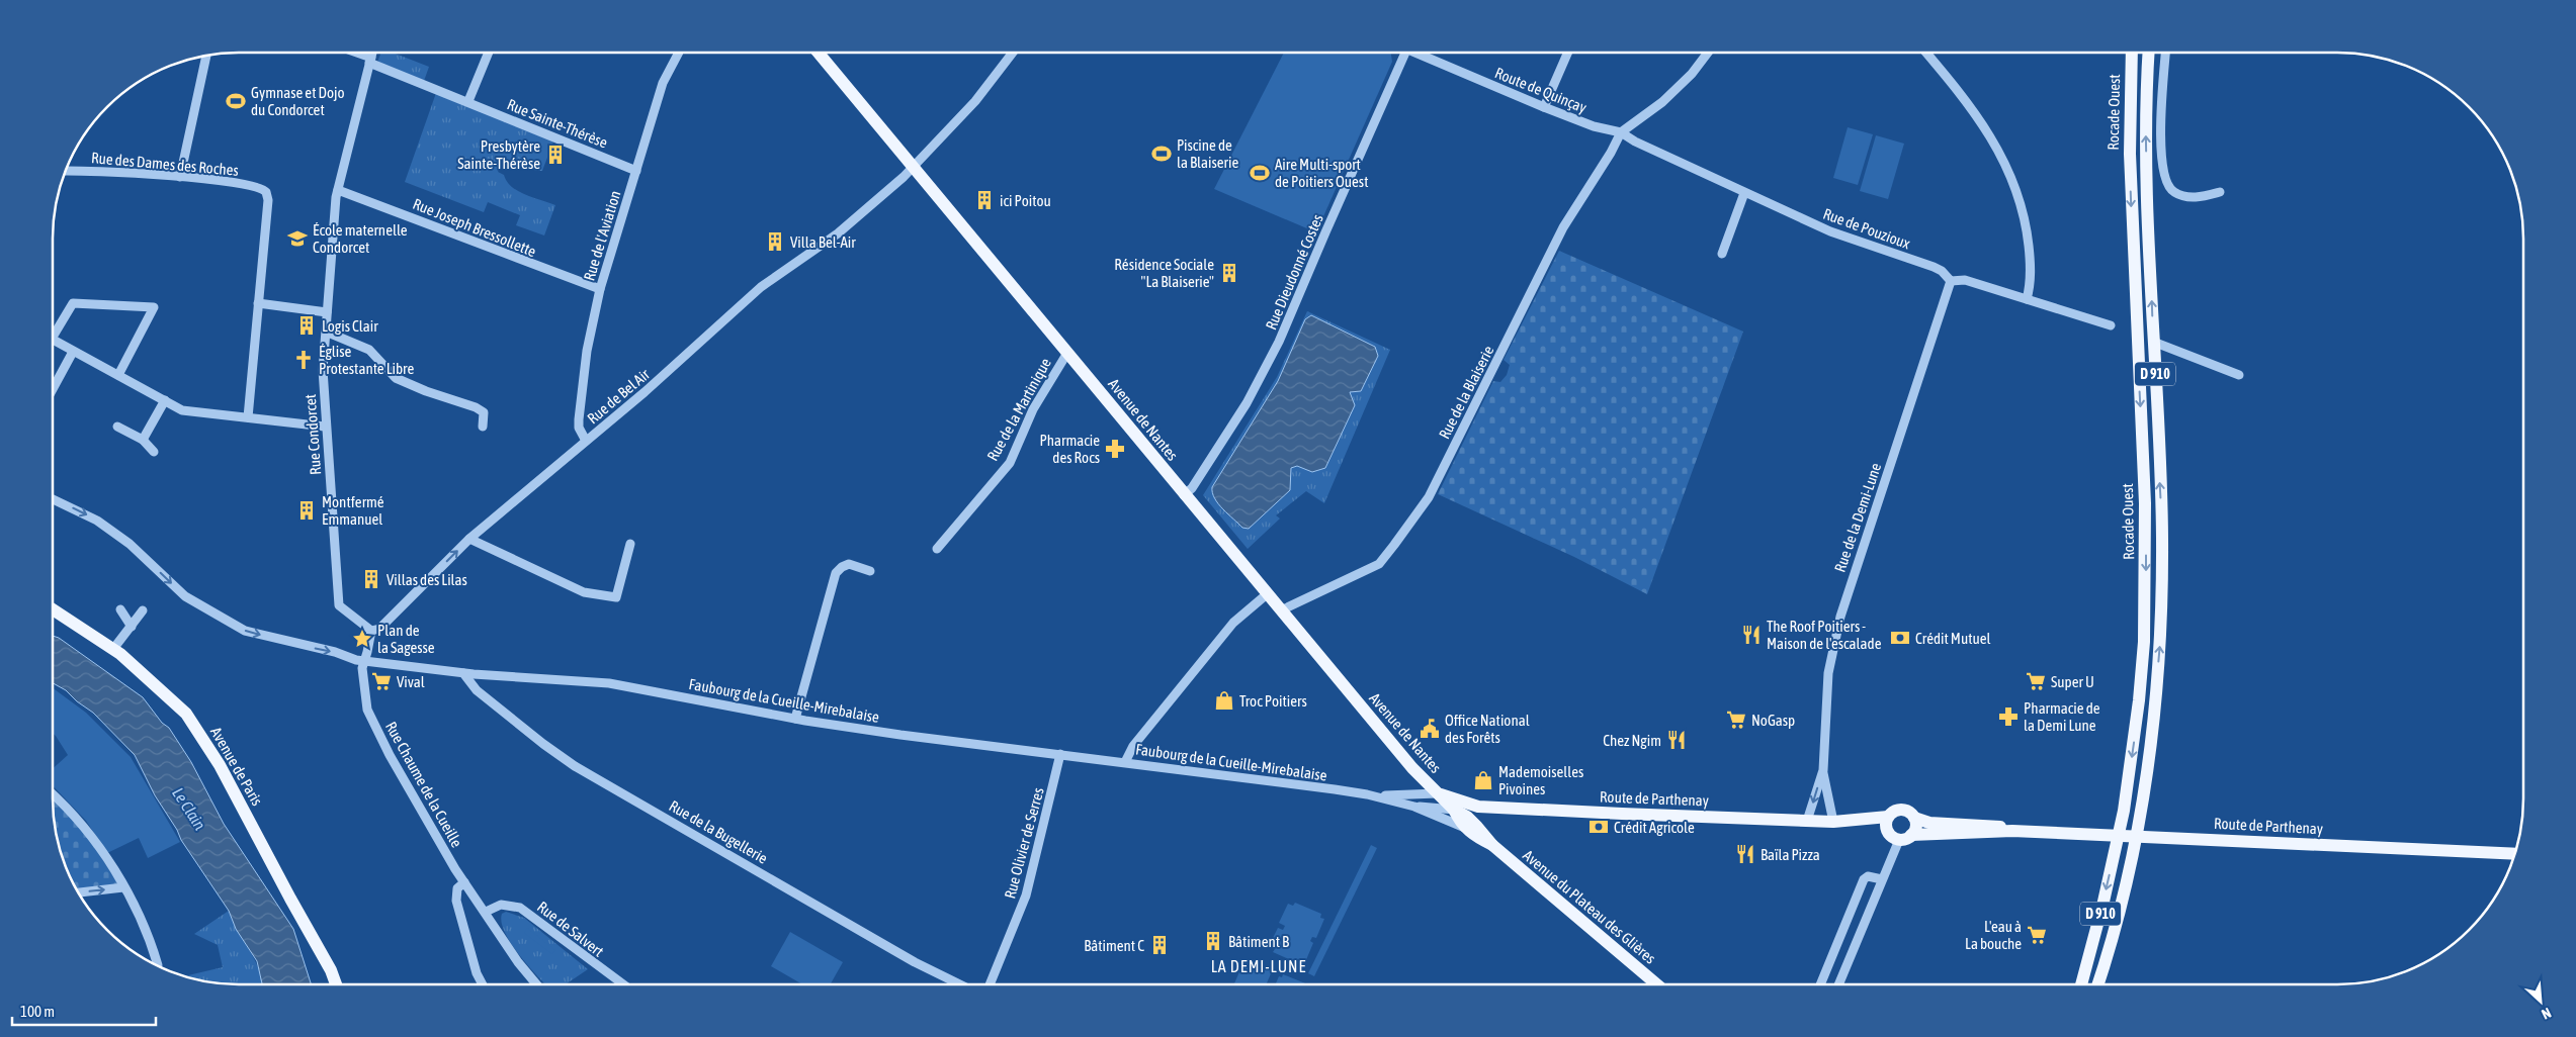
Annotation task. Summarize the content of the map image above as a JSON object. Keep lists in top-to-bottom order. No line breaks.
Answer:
{"streets":{"main road":["Rocade Ouest","D 910","Avenue de Nantes","Avenue de Paris","Route de Parthenay","Avenue du Plateau des Glières"],"street":["Route de Quinçay","Rue Sainte-Thérèse","Rue des Dames des Roches","Rue Joseph Bressollette","Rue de Pouzioux","Rue de l'Aviation","Rue Dieudonné Costes","Rue de la Blaiserie","Rue de Bel Air","Rue de la Martinique","Rue Condorcet","Rue de la Demi-Lune","Faubourg de la Cueille-Mirebalaise","Rue Chaume de la Cueille","Rue de la Bugellerie","Rue Olivier de Serres","Rue de Salvert"]},"crossings":[["Route de Quinçay","Rue de Pouzioux"],["Route de Quinçay","Rue de la Blaiserie"],["Rocade Ouest","Route de Parthenay"],["Rue Sainte-Thérèse","Rue de l'Aviation"],["Rue Sainte-Thérèse","Rue Condorcet"],["Rue Joseph Bressollette","Rue de l'Aviation"],["Rue Joseph Bressollette","Rue Condorcet"],["Rue de Pouzioux","Rue de la Blaiserie"],["Rue de Pouzioux","Rue de la Demi-Lune"],["Rue de l'Aviation","Rue de Bel Air"],["Rue Dieudonné Costes","Avenue de Nantes"],["D 910","Route de Parthenay"],["Rue de la Blaiserie","Avenue de Nantes"],["Rue de Bel Air","Avenue de Nantes"],["Rue de Bel Air","Rue Condorcet"],["Rue de la Martinique","Avenue de Nantes"],["Avenue de Nantes","Route de Parthenay"],["Avenue de Nantes","Avenue du Plateau des Glières"],["Rue de la Demi-Lune","Route de Parthenay"],["Faubourg de la Cueille-Mirebalaise","Rue Chaume de la Cueille"],["Faubourg de la Cueille-Mirebalaise","Rue de la Bugellerie"],["Faubourg de la Cueille-Mirebalaise","Rue Olivier de Serres"],["Rue Chaume de la Cueille","Rue de Salvert"],["Route de Parthenay","Avenue du Plateau des Glières"]],"districts":["LA DEMI-LUNE"],"water":["Le Clain"],"places":{"sports":["Gymnase et Dojo du Condorcet","Piscine de la Blaiserie","Aire Multi-sport de Poitiers Ouest"],"building":["Presbytère Sainte-Thérèse","ici Poitou","Villa Bel-Air","Résidence Sociale \"La Blaiserie\"","Logis Clair","Montfermé Emmanuel","Villas des Lilas","Bâtiment B","Bâtiment C"],"school or university":["École maternelle Condorcet"],"church":["Église Protestante Libre"],"pharmacy":["Pharmacie des Rocs","Pharmacie de la Demi Lune"],"restaurant":["The Roof Poitiers - Maison de l'escalade","Chez Ngim","Baïla Pizza"],"bank":["Crédit Mutuel","Crédit Agricole"],"place":["Plan de la Sagesse"],"supermarket":["Vival","Super U","NoGasp","L'eau à La bouche"],"shop":["Troc Poitiers","Mademoiselles Pivoines"],"public building":["Office National des Forêts"]},"scale_bar":"100 m","north":"bottom right"}
